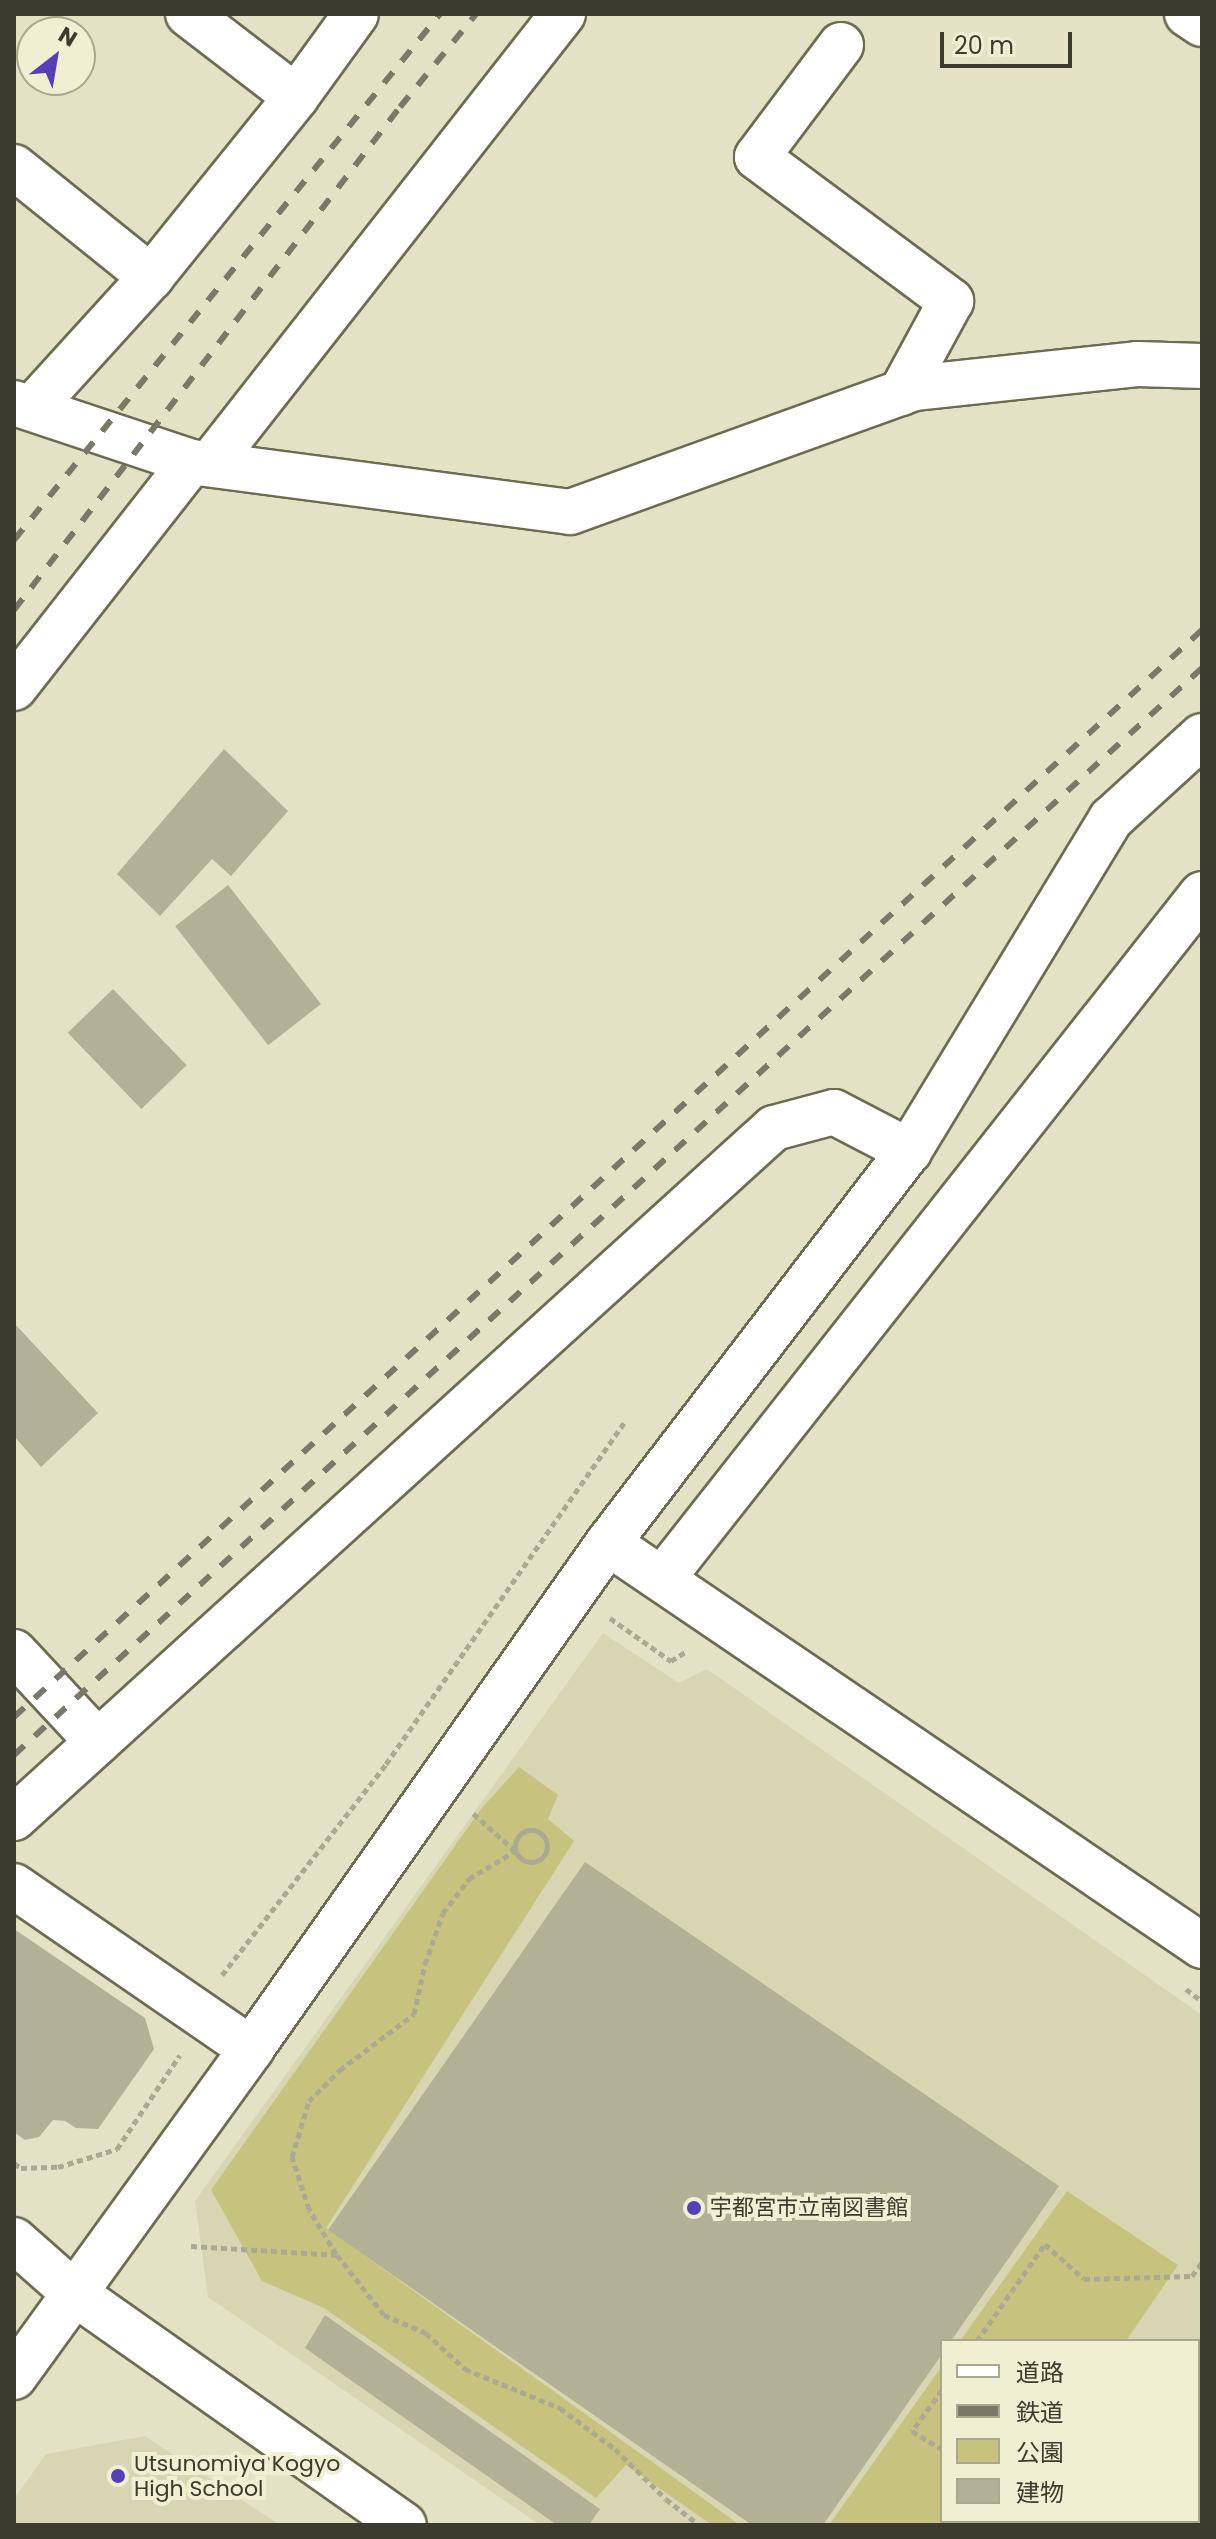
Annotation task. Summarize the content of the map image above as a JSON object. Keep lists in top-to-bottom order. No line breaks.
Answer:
{"places":["宇都宮市立南図書館","Utsunomiya Kogyo High School"],"legend":["道路","鉄道","公園","建物"],"scale_bar":"20 m","north":"top right"}
